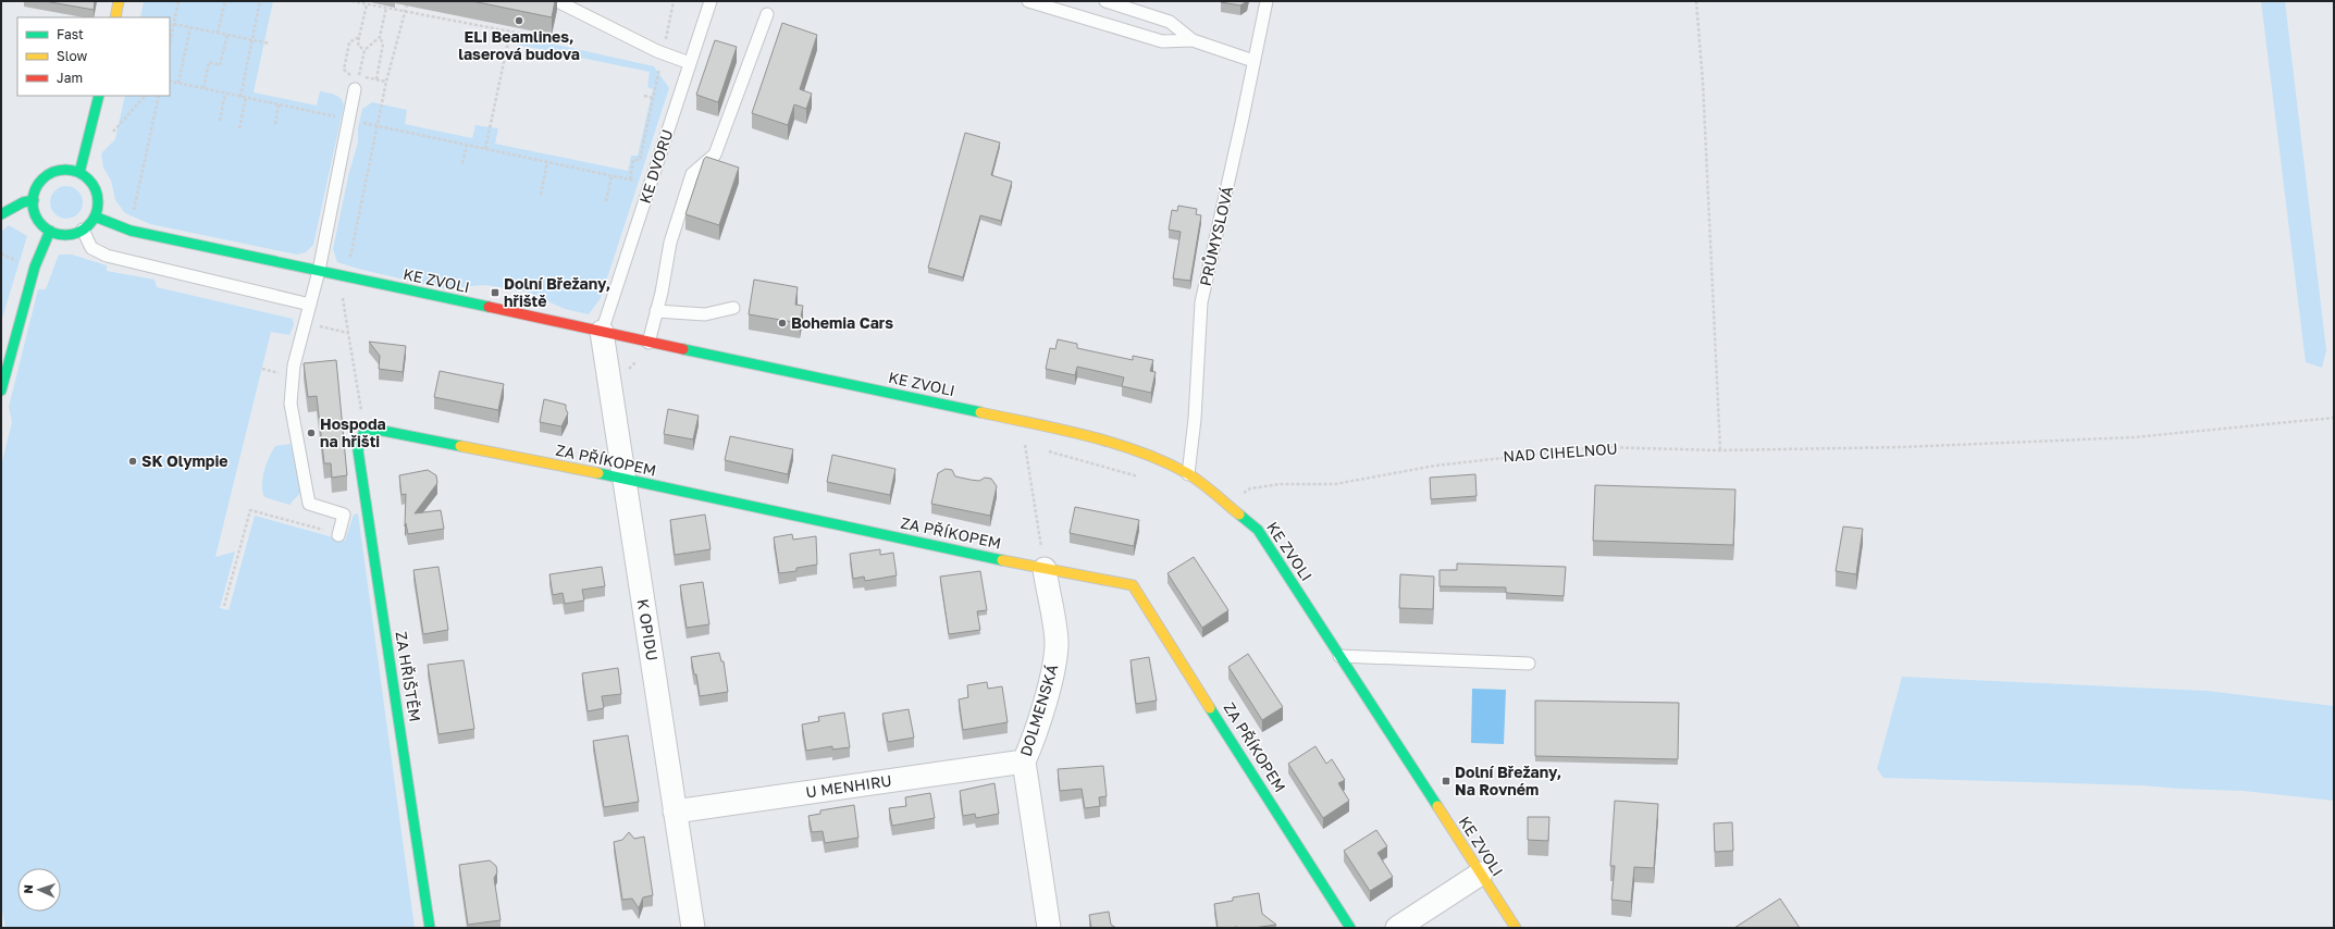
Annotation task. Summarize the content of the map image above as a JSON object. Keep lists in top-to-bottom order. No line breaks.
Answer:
{"streets":{"street":["KE ZVOLI","ZA PŘÍKOPEM","K OPIDU","ZA HŘIŠTĚM","DOLMENSKÁ","U MENHIRU"],"lane":["KE DVORU","PRŮMYSLOVÁ"],"path":["NAD CIHELNOU"]},"crossings":[["KE DVORU","KE ZVOLI"],["KE DVORU","K OPIDU"],["PRŮMYSLOVÁ","KE ZVOLI"],["KE ZVOLI","NAD CIHELNOU"],["KE ZVOLI","K OPIDU"],["ZA PŘÍKOPEM","K OPIDU"],["ZA PŘÍKOPEM","ZA HŘIŠTĚM"],["ZA PŘÍKOPEM","DOLMENSKÁ"],["K OPIDU","U MENHIRU"],["DOLMENSKÁ","U MENHIRU"]],"places":{"other":["ELI Beamlines, laserová budova","Bohemia Cars","Hospoda na hřišti","SK Olympie"],"transit":["Dolní Břežany, hřiště","Dolní Břežany, Na Rovném"]},"legend":["Fast","Slow","Jam"],"north":"left"}
